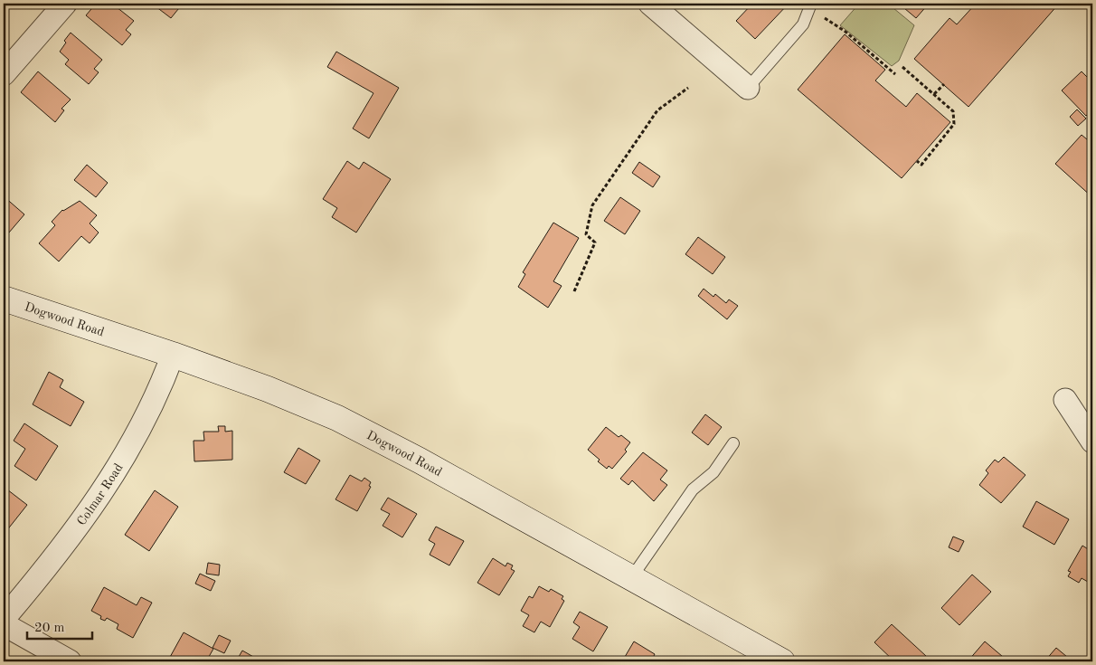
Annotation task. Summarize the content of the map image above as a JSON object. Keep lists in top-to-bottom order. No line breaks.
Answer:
{"streets":{"main road":["Dogwood Road"],"street":["Colmar Road"]},"crossings":[["Dogwood Road","Colmar Road"]],"scale_bar":"20 m"}
